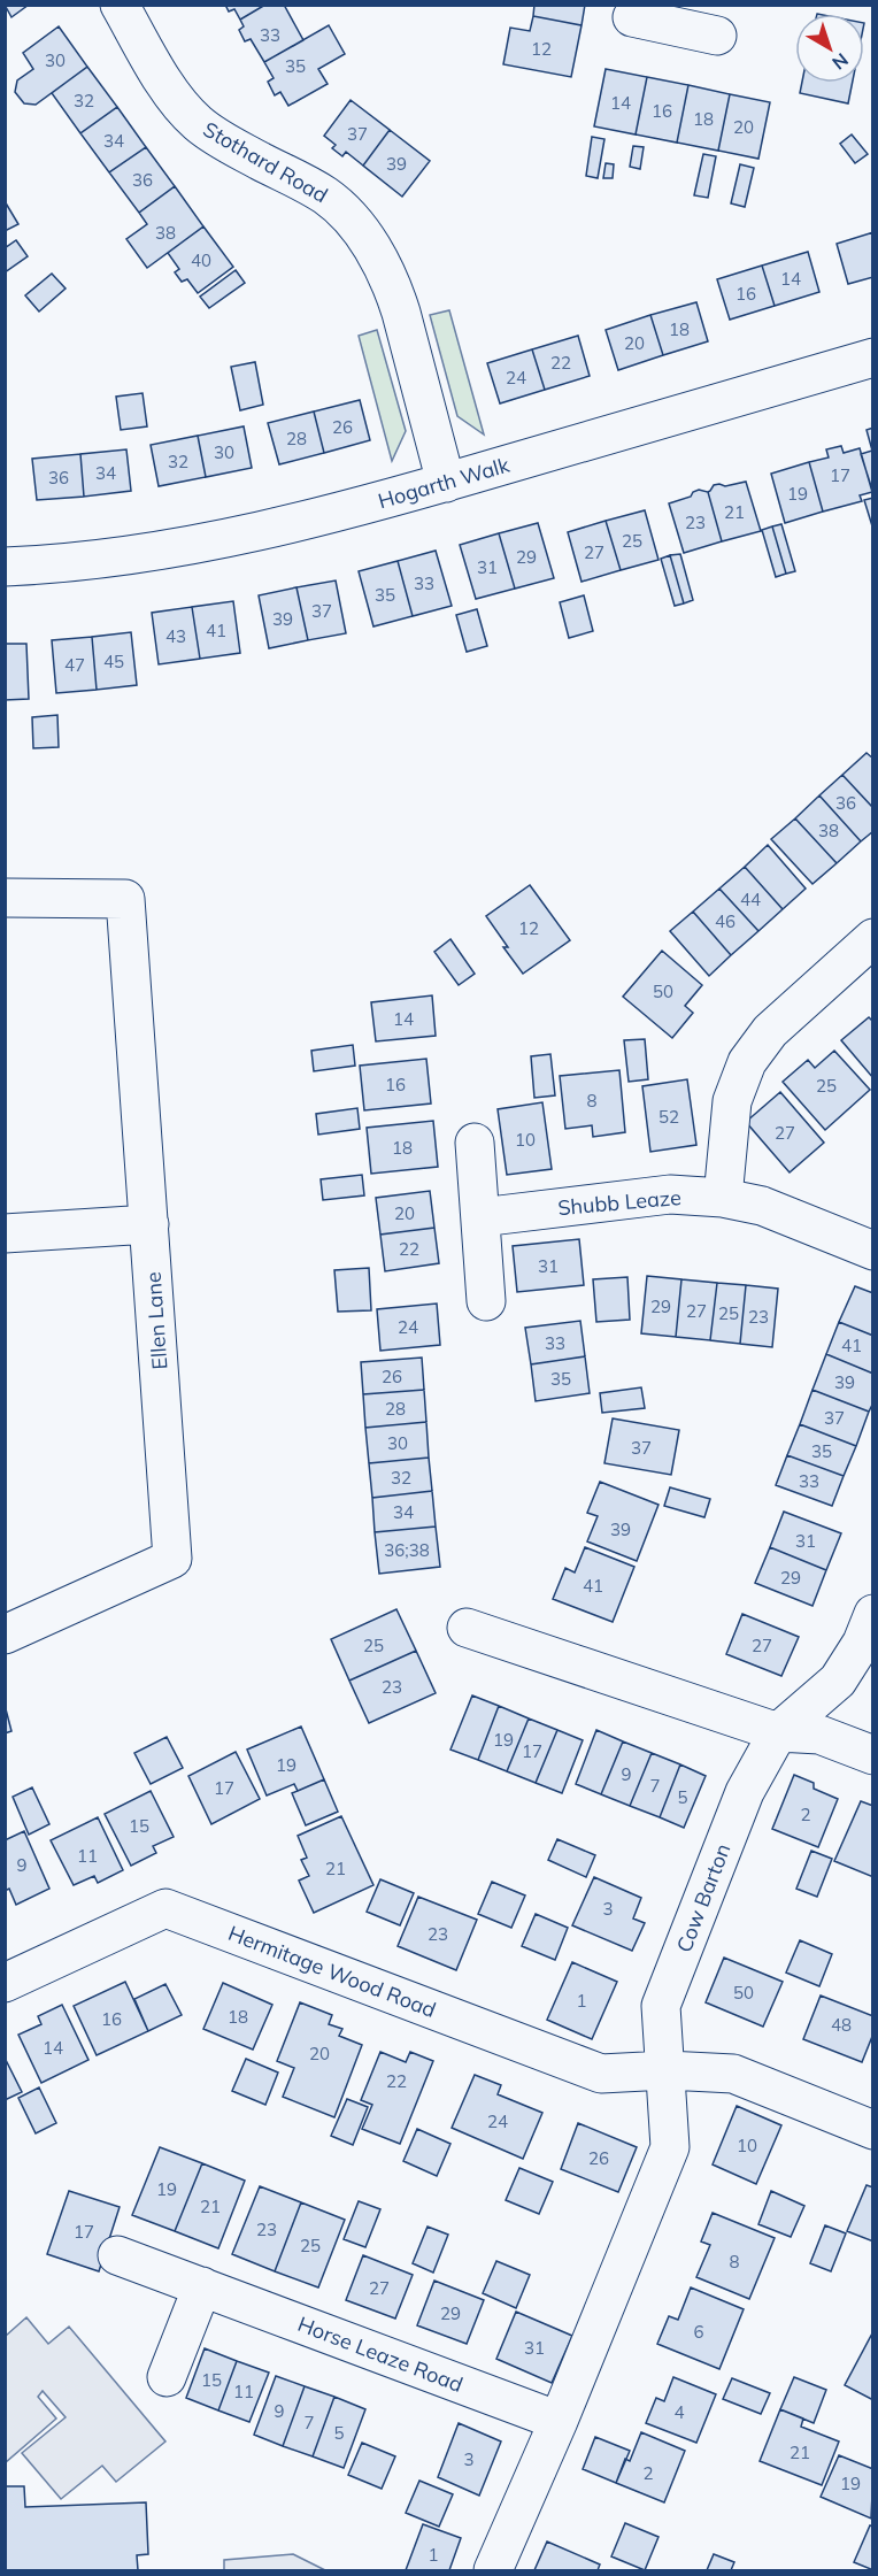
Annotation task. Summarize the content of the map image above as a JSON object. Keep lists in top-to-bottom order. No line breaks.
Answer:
{"streets":{"street":["Stothard Road","Hogarth Walk","Shubb Leaze","Ellen Lane","Cow Barton","Hermitage Wood Road","Horse Leaze Road"]},"crossings":[["Stothard Road","Hogarth Walk"],["Cow Barton","Hermitage Wood Road"]],"house_numbers":["33","12","30","35","32","14","16","18","20","37","34","39","36","38","40","14","16","18","20","22","24","26","28","30","32","34","17","36","19","21","23","25","27","29","31","33","35","37","39","41","43","45","47","36","38","44","46","12","50","14","16","25","8","52","27","10","18","20","22","31","29","27","25","23","24","33","41","26","35","39","28","37","30","37","35","32","33","34","39","31","36;38","29","41","25","27","23","19","17","19","9","7","17","5","2","15","11","9","21","3","23","50","1","18","16","48","14","20","22","24","10","26","19","21","23","17","25","8","27","29","6","31","15","11","9","4","7","5","21","3","2","19","1"],"north":"bottom right"}
